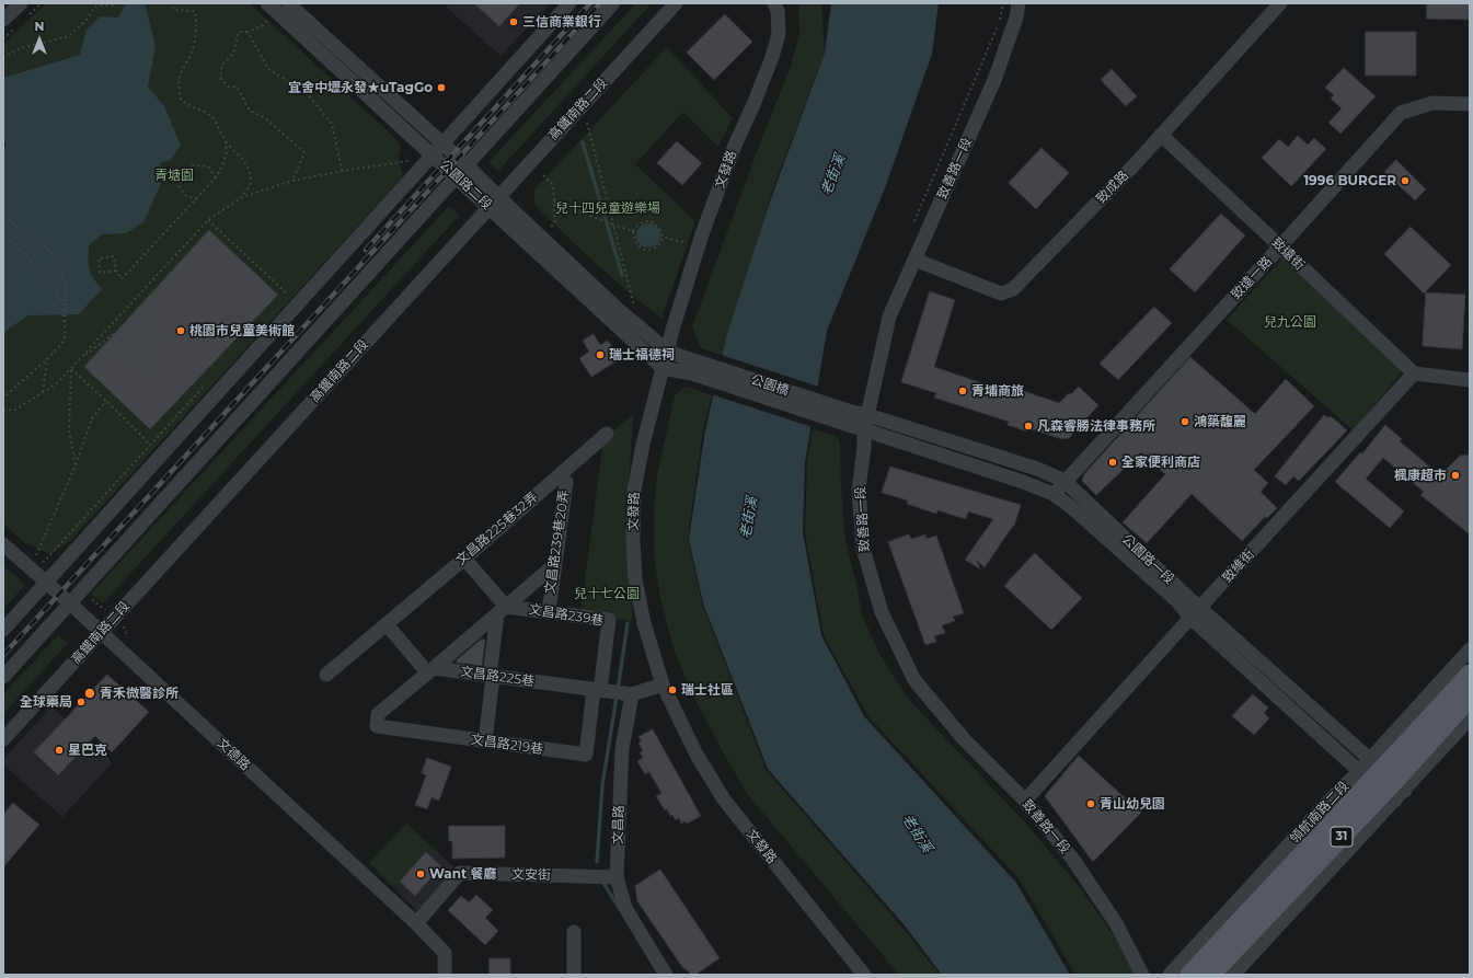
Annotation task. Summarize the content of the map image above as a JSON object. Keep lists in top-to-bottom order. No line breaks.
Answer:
{"streets":{"main road":["領航南路二段","31"],"street":["高鐵南路二段","致善路一段","文發路","公園路二段","致成路","致遠街","致遠一路","公園橋","文昌路225巷32弄","文昌路239巷20弄","公園路一段","致維街","文昌路239巷","文昌路225巷","文昌路219巷","文德路","文昌路","文安街"]},"crossings":[["高鐵南路二段","公園路二段"],["高鐵南路二段","文德路"],["致善路一段","致成路"],["致善路一段","公園路一段"],["致善路一段","致維街"],["文發路","公園路二段"],["致成路","致遠街"],["致遠街","致遠一路"],["致遠街","致維街"],["致遠一路","公園路一段"],["公園橋","公園路一段"],["文昌路225巷32弄","文昌路239巷20弄"],["文昌路239巷20弄","文昌路239巷"],["公園路一段","致維街"],["公園路一段","領航南路二段"],["文昌路239巷","文昌路225巷"],["文昌路239巷","文昌路219巷"],["文昌路225巷","文昌路219巷"],["文昌路225巷","文昌路"],["文德路","文安街"],["文昌路","文安街"]],"water":["老街溪"],"parks":["青塘園","兒十四兒童遊樂場","兒九公園","兒十七公園"],"places":["三信商業銀行","宜舍中壢永發★uTagGo","1996 BURGER","桃園市兒童美術館","瑞士福德祠","青埔商旅","鴻築馥麗","凡森睿勝法律事務所","全家便利商店","楓康超市","瑞士社區","青禾微醫診所","全球藥局","星巴克","青山幼兒園","Want 餐廳"],"north":"top"}
